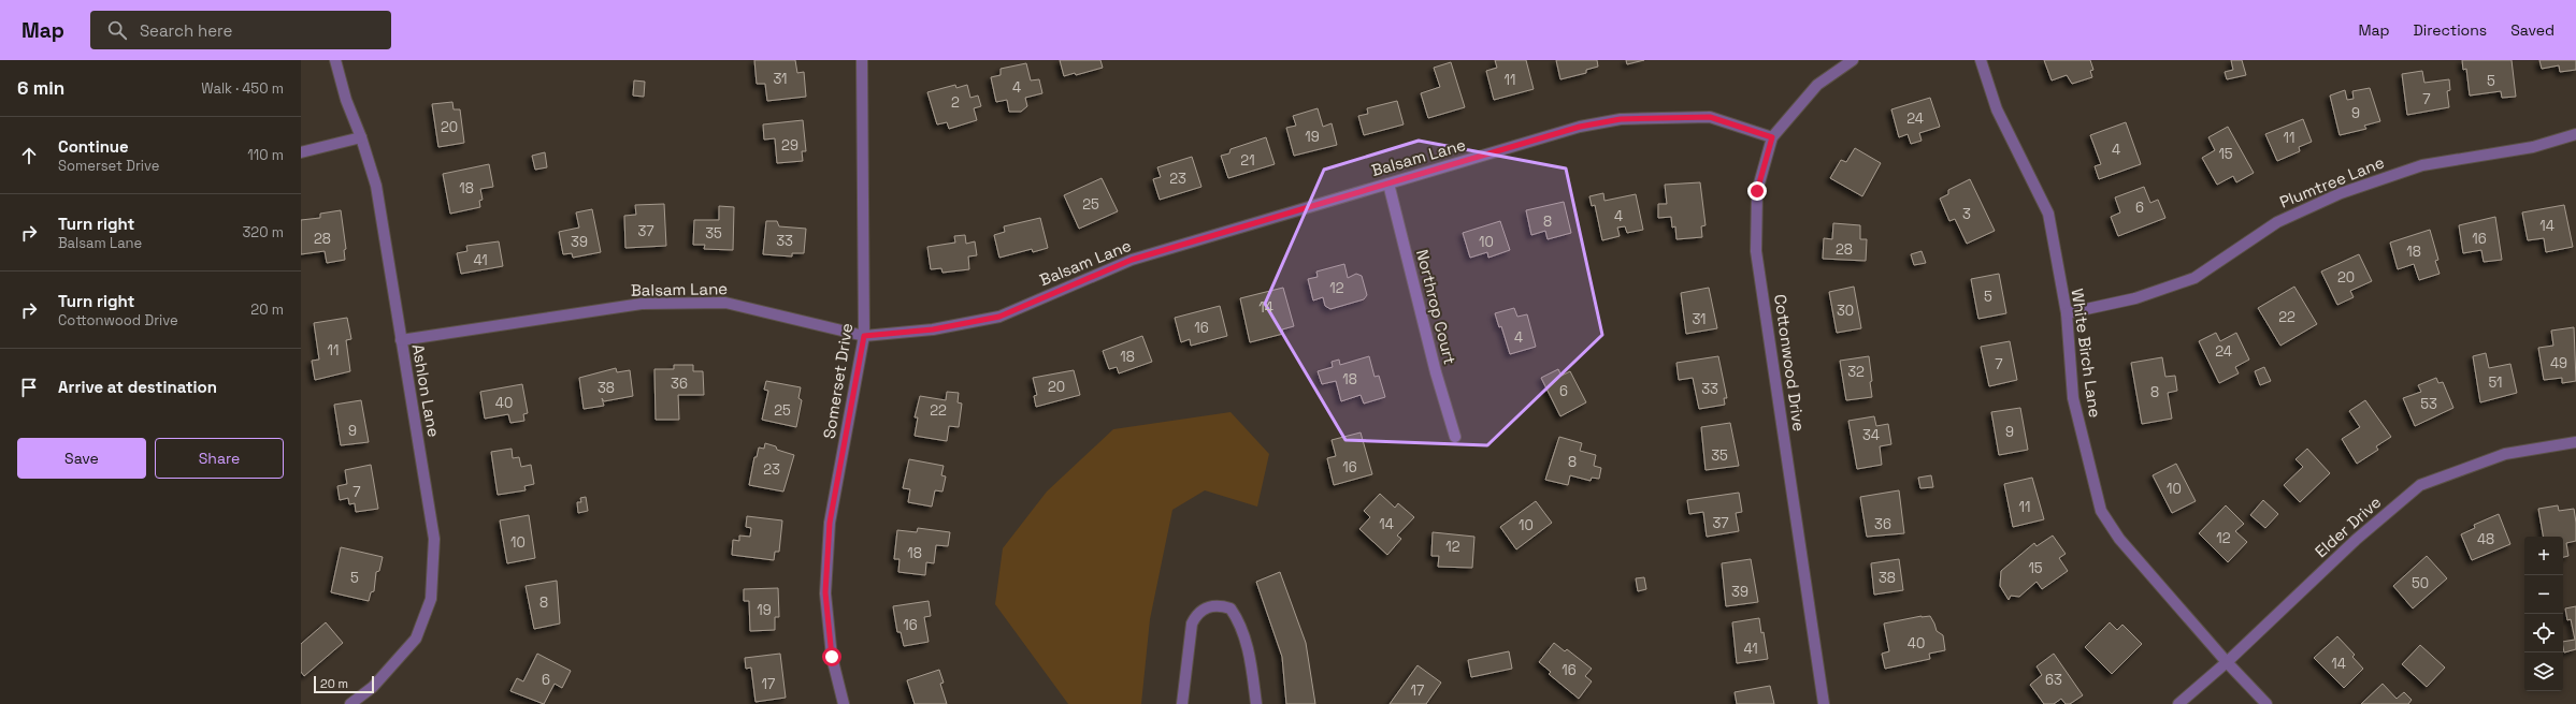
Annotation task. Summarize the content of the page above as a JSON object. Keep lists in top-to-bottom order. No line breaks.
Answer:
{"streets":{"street":["Balsam Lane","Plumtree Lane","Northrop Court","White Birch Lane","Cottonwood Drive","Somerset Drive","Ashlon Lane","Elder Drive"]},"crossings":[["Balsam Lane","Northrop Court"],["Balsam Lane","Cottonwood Drive"],["Balsam Lane","Somerset Drive"],["Balsam Lane","Ashlon Lane"],["Plumtree Lane","White Birch Lane"],["White Birch Lane","Elder Drive"]],"house_numbers":["31","11","5","4","7","2","9","24","20","19","11","29","4","15","21","23","18","25","6","3","4","8","14","37","35","28","16","33","39","10","28","18","41","20","12","5","14","30","22","31","16","4","11","24","18","49","7","32","18","51","36","20","38","33","6","8","40","53","25","22","9","9","34","35","8","16","23","10","7","11","37","14","36","10","12","48","10","12","18","15","5","38","50","39","8","19","16","40","41","14","16","6","63","17","17"],"scale_bar":"20 m","page":{"header":"Map","search":"Search here","nav":["Map","Directions","Saved"],"heading":["6 min","Walk · 450 m"],"list":[["Continue","Somerset Drive","110 m"],["Turn right","Balsam Lane","320 m"],["Turn right","Cottonwood Drive","20 m"],"Arrive at destination"],"buttons":["Save","Share"],"map_buttons":["+","−"],"scale":"20 m"}}
